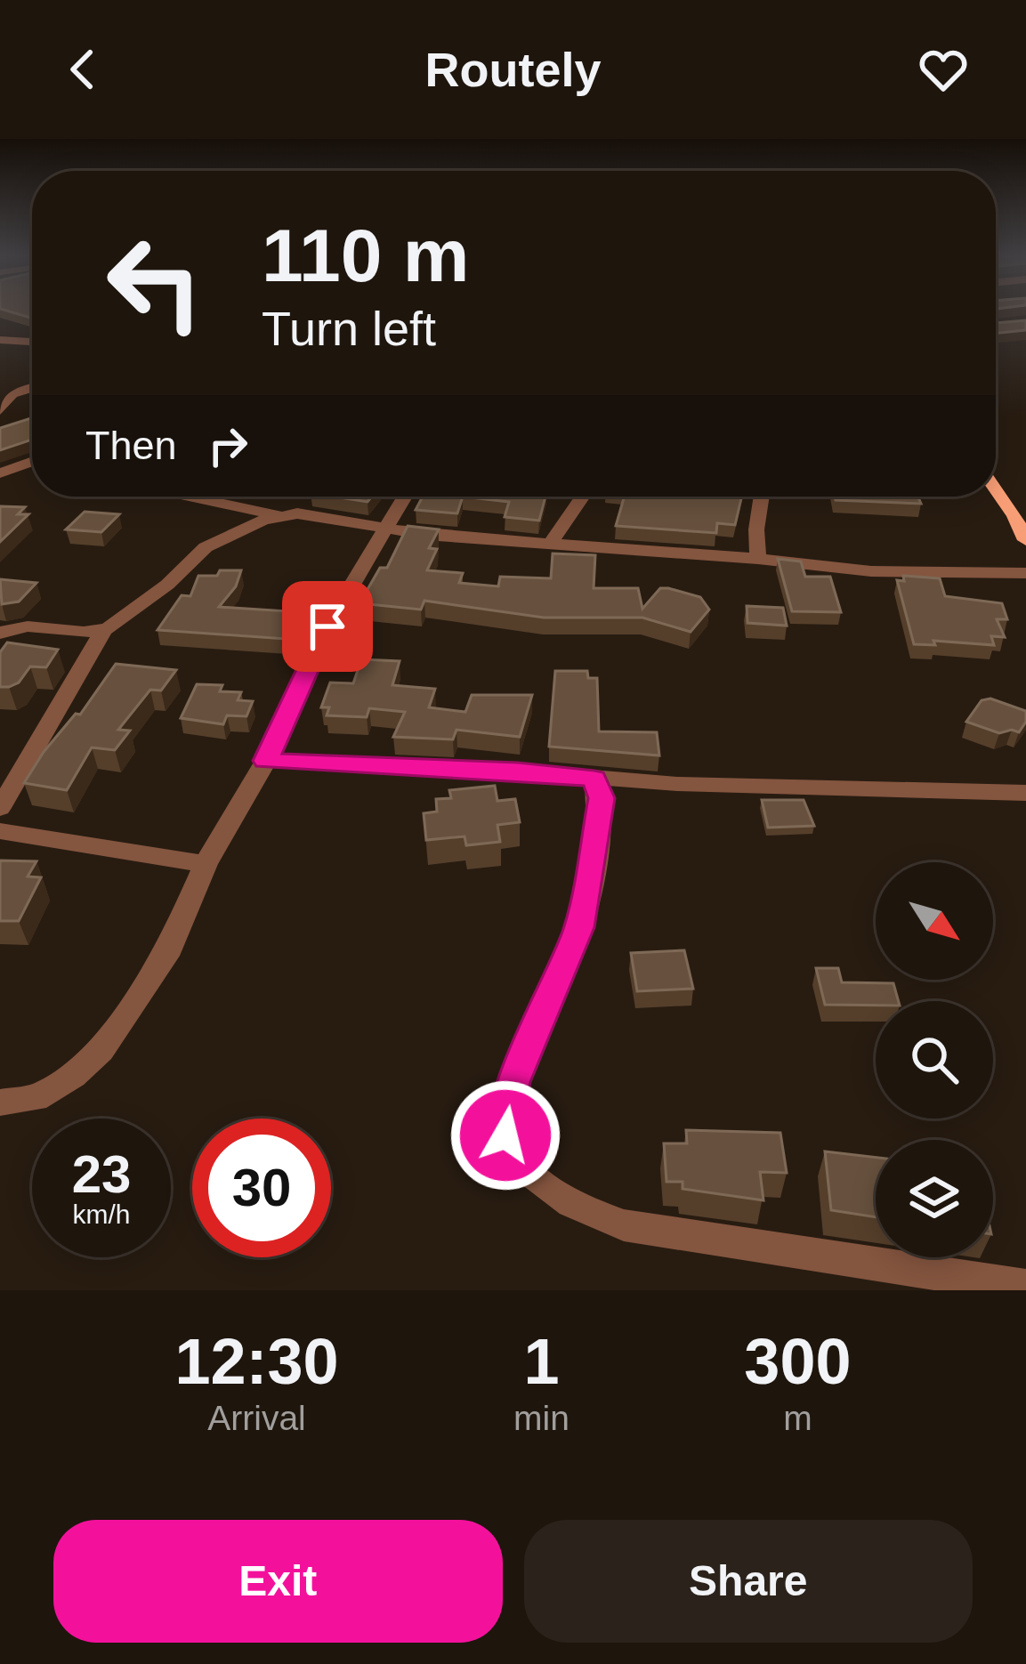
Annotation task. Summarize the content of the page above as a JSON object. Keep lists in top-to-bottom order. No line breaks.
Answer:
{"north":"bottom right","page":{"header":"Routely","turn":["110 m","Turn left"],"then":"Then","speed":"23 km/h","limit":"30","eta":["12:30","Arrival","1","min","300","m"],"buttons":["Exit","Share"]}}
